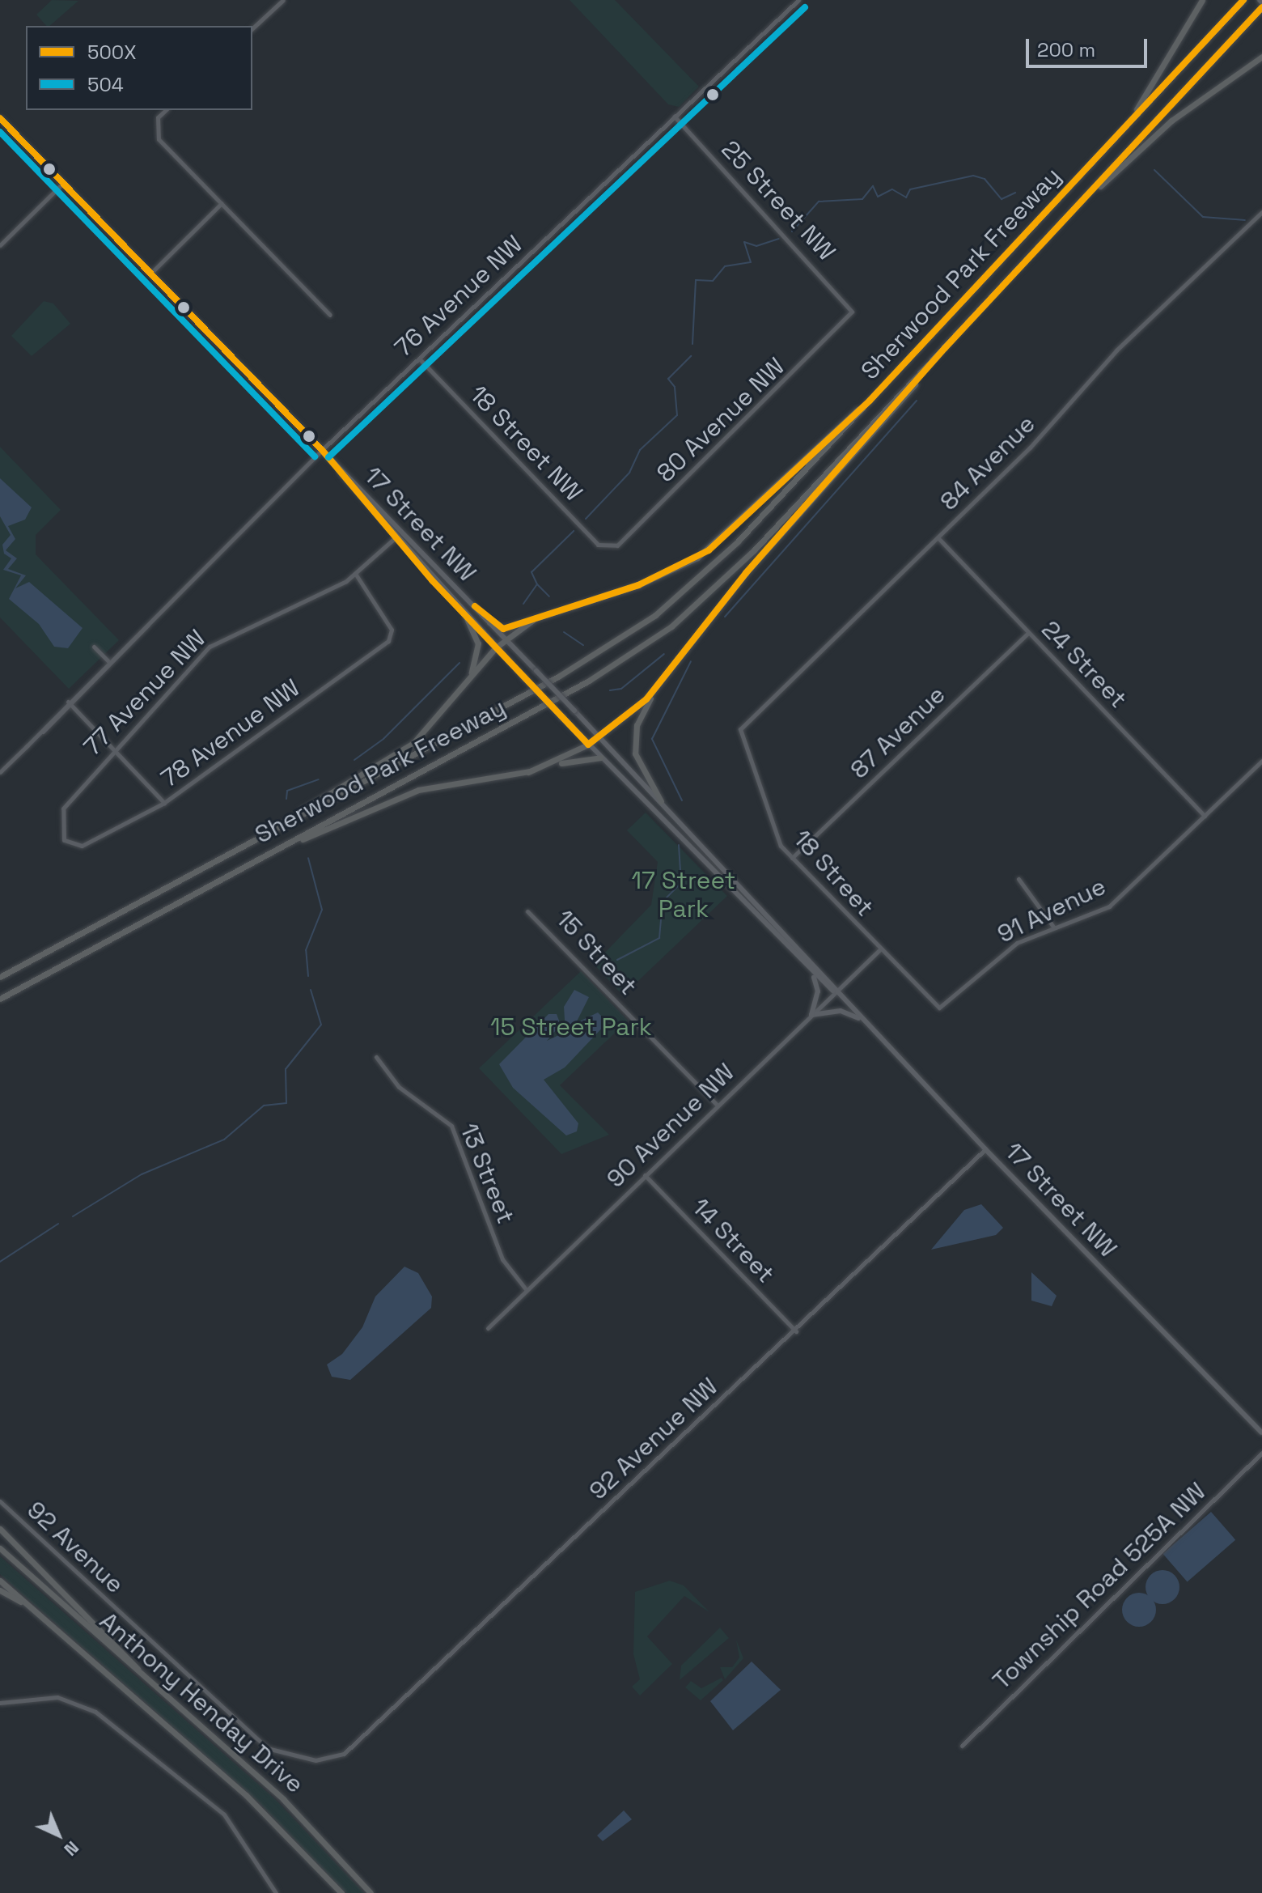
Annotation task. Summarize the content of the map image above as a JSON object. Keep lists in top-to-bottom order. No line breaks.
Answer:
{"streets":{"highway":["Sherwood Park Freeway","Anthony Henday Drive"],"main road":["17 Street NW"],"street":["25 Street NW","76 Avenue NW","80 Avenue NW","18 Street NW","84 Avenue","24 Street","77 Avenue NW","87 Avenue","78 Avenue NW","18 Street","91 Avenue","15 Street","90 Avenue NW","13 Street","14 Street","92 Avenue NW","92 Avenue","Township Road 525A NW"]},"crossings":[["25 Street NW","76 Avenue NW"],["25 Street NW","80 Avenue NW"],["76 Avenue NW","18 Street NW"],["76 Avenue NW","17 Street NW"],["80 Avenue NW","18 Street NW"],["84 Avenue","24 Street"],["84 Avenue","18 Street"],["17 Street NW","77 Avenue NW"],["17 Street NW","90 Avenue NW"],["17 Street NW","92 Avenue NW"],["24 Street","87 Avenue"],["24 Street","91 Avenue"],["77 Avenue NW","78 Avenue NW"],["87 Avenue","18 Street"],["18 Street","91 Avenue"],["18 Street","90 Avenue NW"],["15 Street","90 Avenue NW"],["90 Avenue NW","13 Street"],["90 Avenue NW","14 Street"],["14 Street","92 Avenue NW"],["92 Avenue NW","92 Avenue"]],"parks":["17 Street Park","15 Street Park"],"lines":["transit line 500X","transit line 504"],"legend":["500X","504"],"scale_bar":"200 m","north":"bottom right"}
